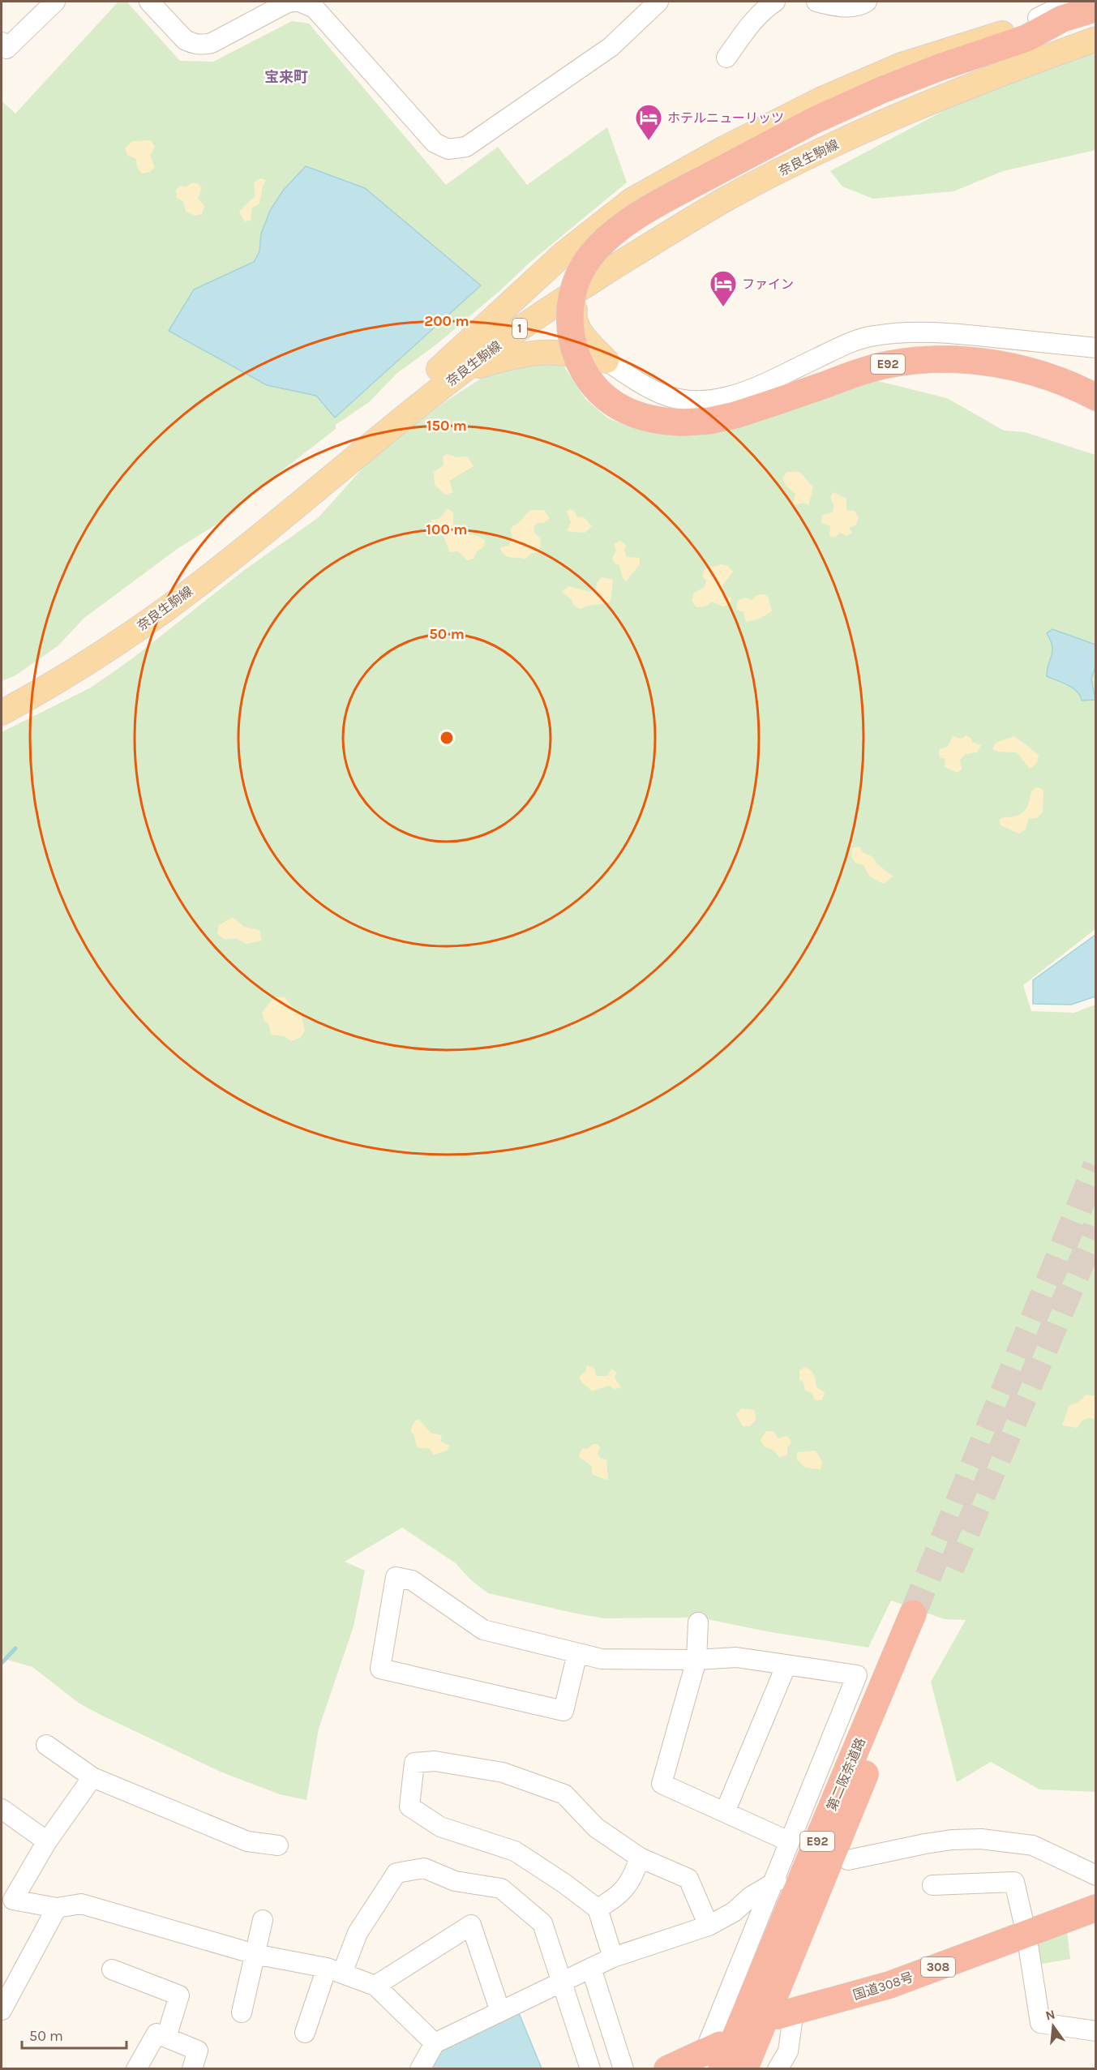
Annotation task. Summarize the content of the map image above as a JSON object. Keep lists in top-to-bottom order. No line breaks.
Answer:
{"streets":{"highway":["E92","第二阪奈道路","308","国道308号"],"main road":["奈良生駒線","1"]},"crossings":[["奈良生駒線","E92"]],"districts":["宝来町"],"places":{"hotel":["ホテルニューリッツ","ファイン"]},"scale_bar":"50 m","north":"top","rings":["200 m","150 m","100 m","50 m"]}
